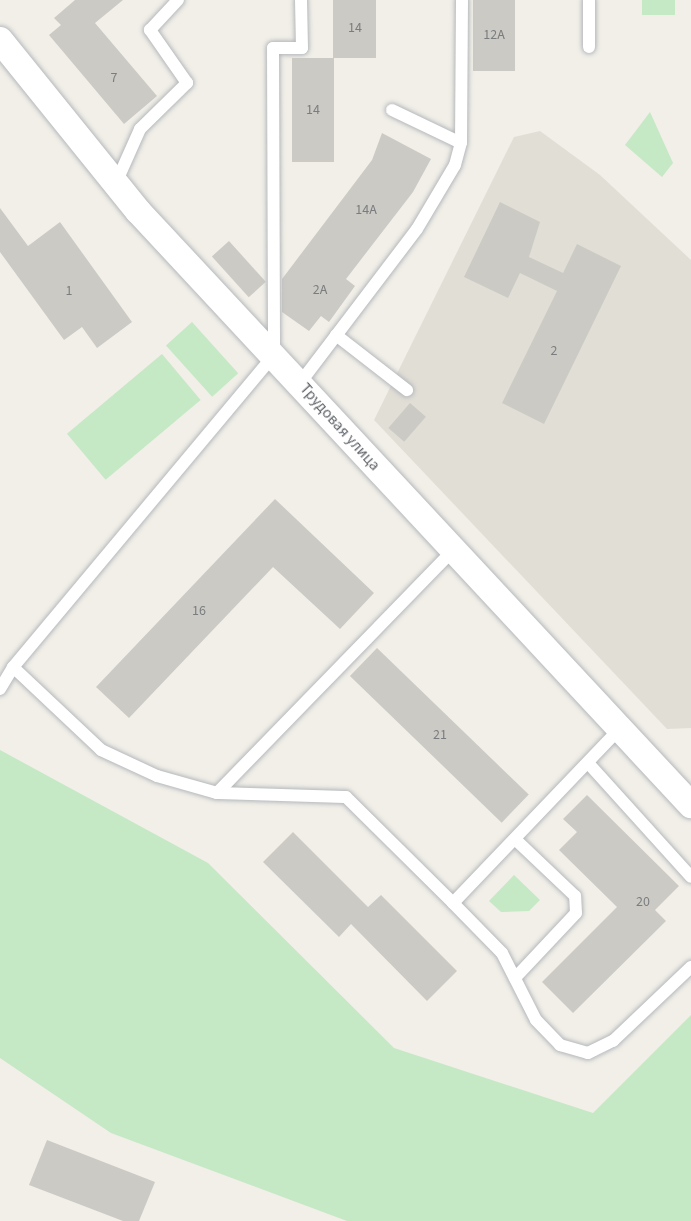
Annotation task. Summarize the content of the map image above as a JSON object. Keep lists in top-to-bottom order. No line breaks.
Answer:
{"streets":{"street":["Трудовая улица"]},"house_numbers":["14","12А","7","14","14А","2А","1","2","16","21","20"]}
